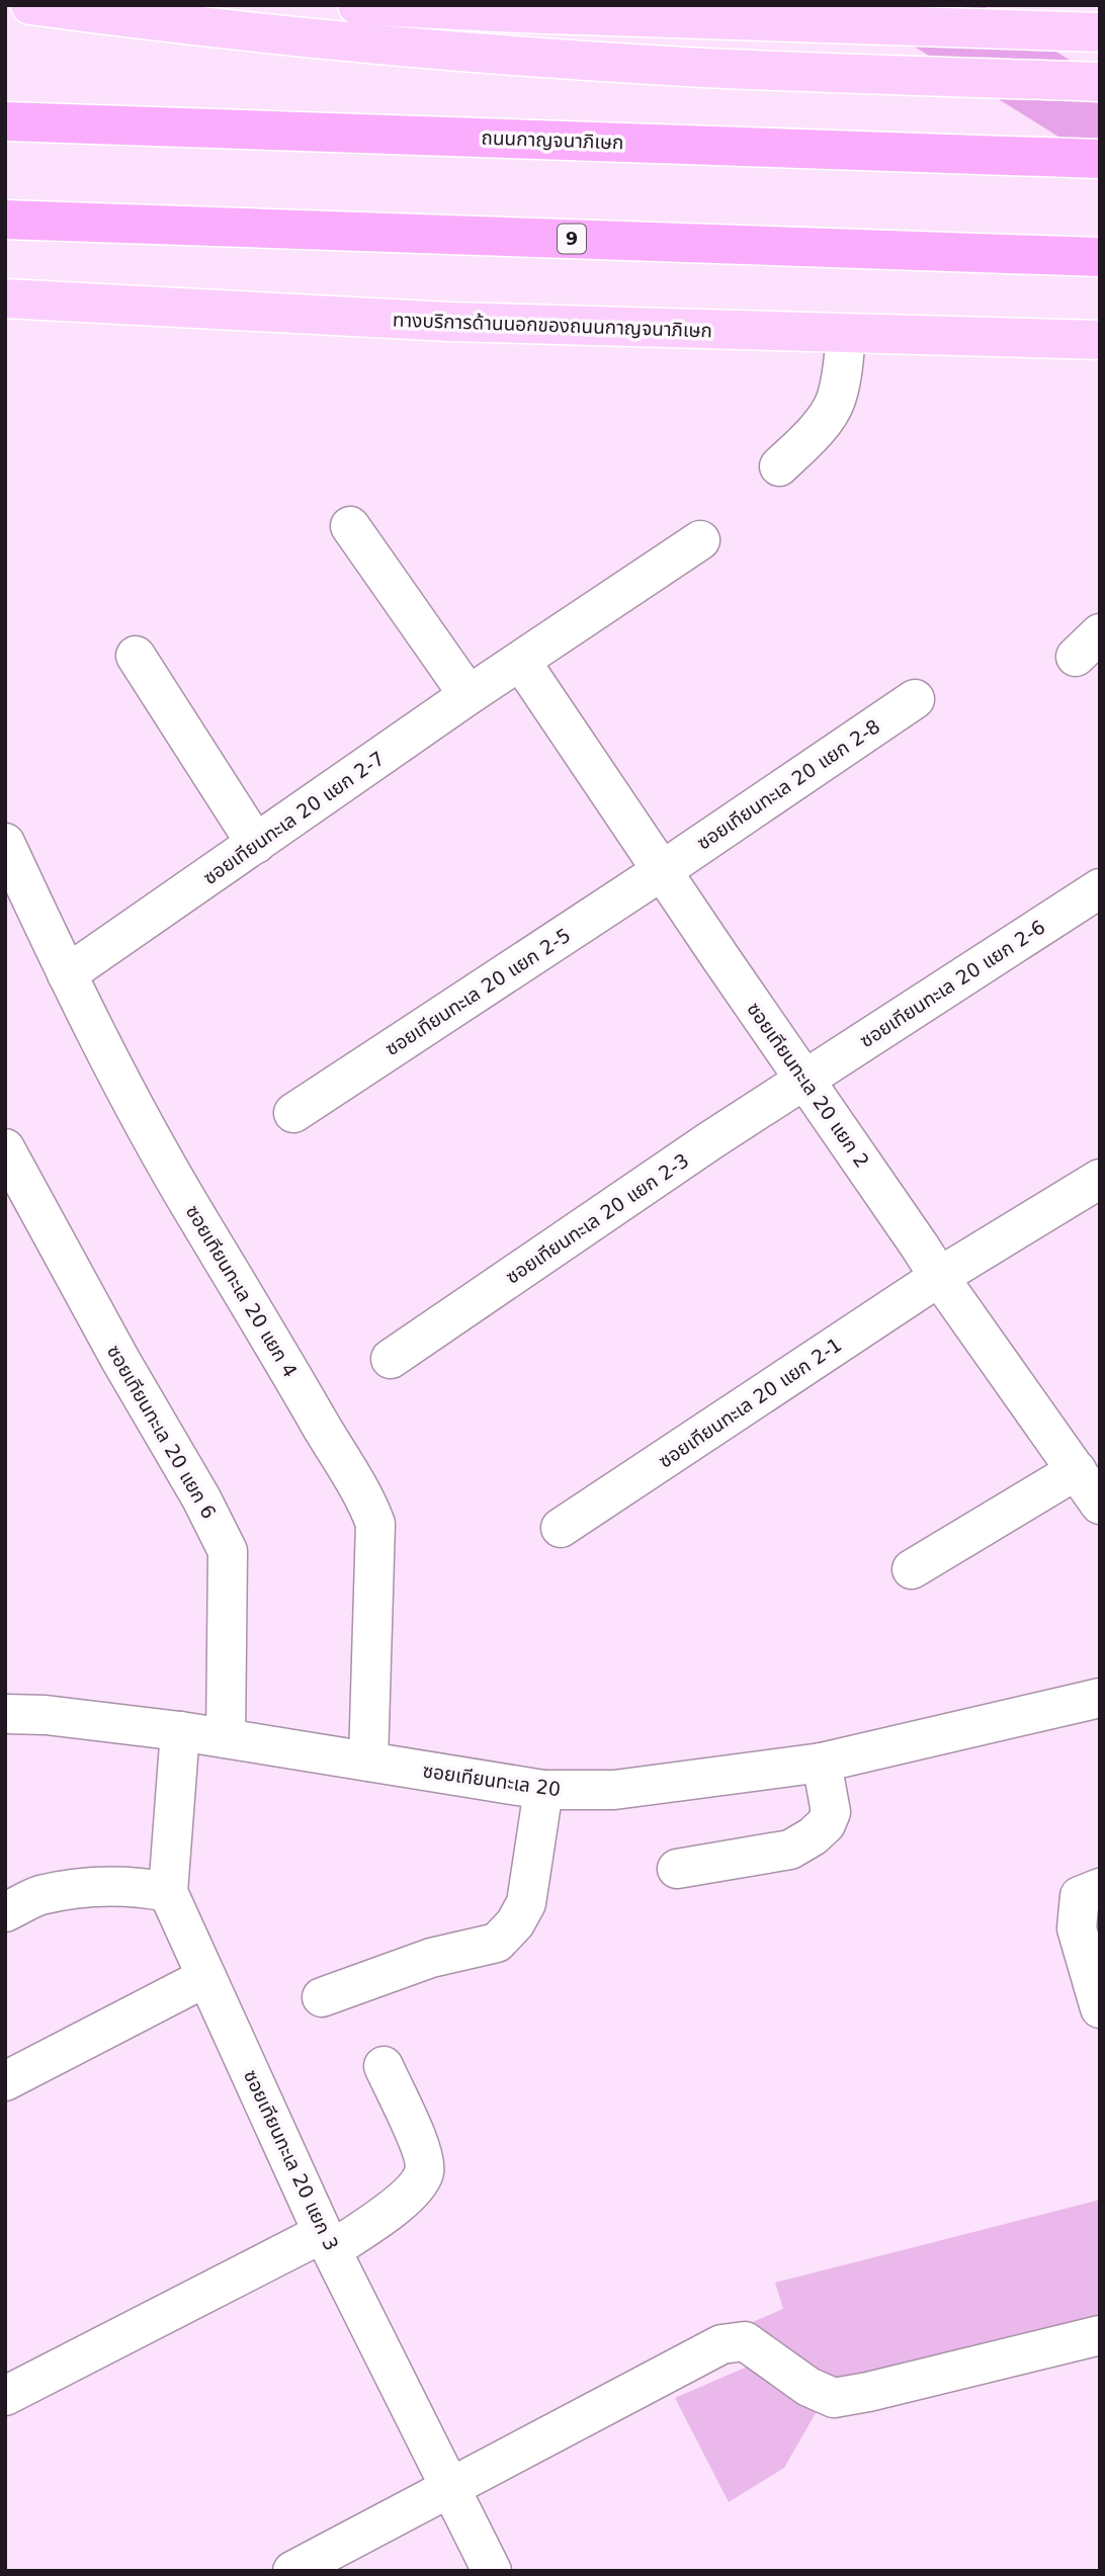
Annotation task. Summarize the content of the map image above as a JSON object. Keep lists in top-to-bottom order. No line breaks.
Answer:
{"streets":{"highway":["ถนนกาญจนาภิเษก","9"],"main road":["ทางบริการด้านนอกของถนนกาญจนาภิเษก"],"street":["ซอยเทียนทะเล 20 แยก 2-8","ซอยเทียนทะเล 20 แยก 2-7","ซอยเทียนทะเล 20 แยก 2-6","ซอยเทียนทะเล 20 แยก 2-5","ซอยเทียนทะเล 20 แยก 2","ซอยเทียนทะเล 20 แยก 2-3","ซอยเทียนทะเล 20 แยก 4","ซอยเทียนทะเล 20 แยก 2-1","ซอยเทียนทะเล 20 แยก 6","ซอยเทียนทะเล 20","ซอยเทียนทะเล 20 แยก 3"]},"crossings":[["ซอยเทียนทะเล 20 แยก 2-8","ซอยเทียนทะเล 20 แยก 2-5"],["ซอยเทียนทะเล 20 แยก 2-8","ซอยเทียนทะเล 20 แยก 2"],["ซอยเทียนทะเล 20 แยก 2-7","ซอยเทียนทะเล 20 แยก 2"],["ซอยเทียนทะเล 20 แยก 2-7","ซอยเทียนทะเล 20 แยก 4"],["ซอยเทียนทะเล 20 แยก 2-6","ซอยเทียนทะเล 20 แยก 2"],["ซอยเทียนทะเล 20 แยก 2-6","ซอยเทียนทะเล 20 แยก 2-3"],["ซอยเทียนทะเล 20 แยก 2-5","ซอยเทียนทะเล 20 แยก 2"],["ซอยเทียนทะเล 20 แยก 2","ซอยเทียนทะเล 20 แยก 2-3"],["ซอยเทียนทะเล 20 แยก 2","ซอยเทียนทะเล 20 แยก 2-1"],["ซอยเทียนทะเล 20 แยก 4","ซอยเทียนทะเล 20"],["ซอยเทียนทะเล 20 แยก 6","ซอยเทียนทะเล 20"],["ซอยเทียนทะเล 20","ซอยเทียนทะเล 20 แยก 3"]]}
